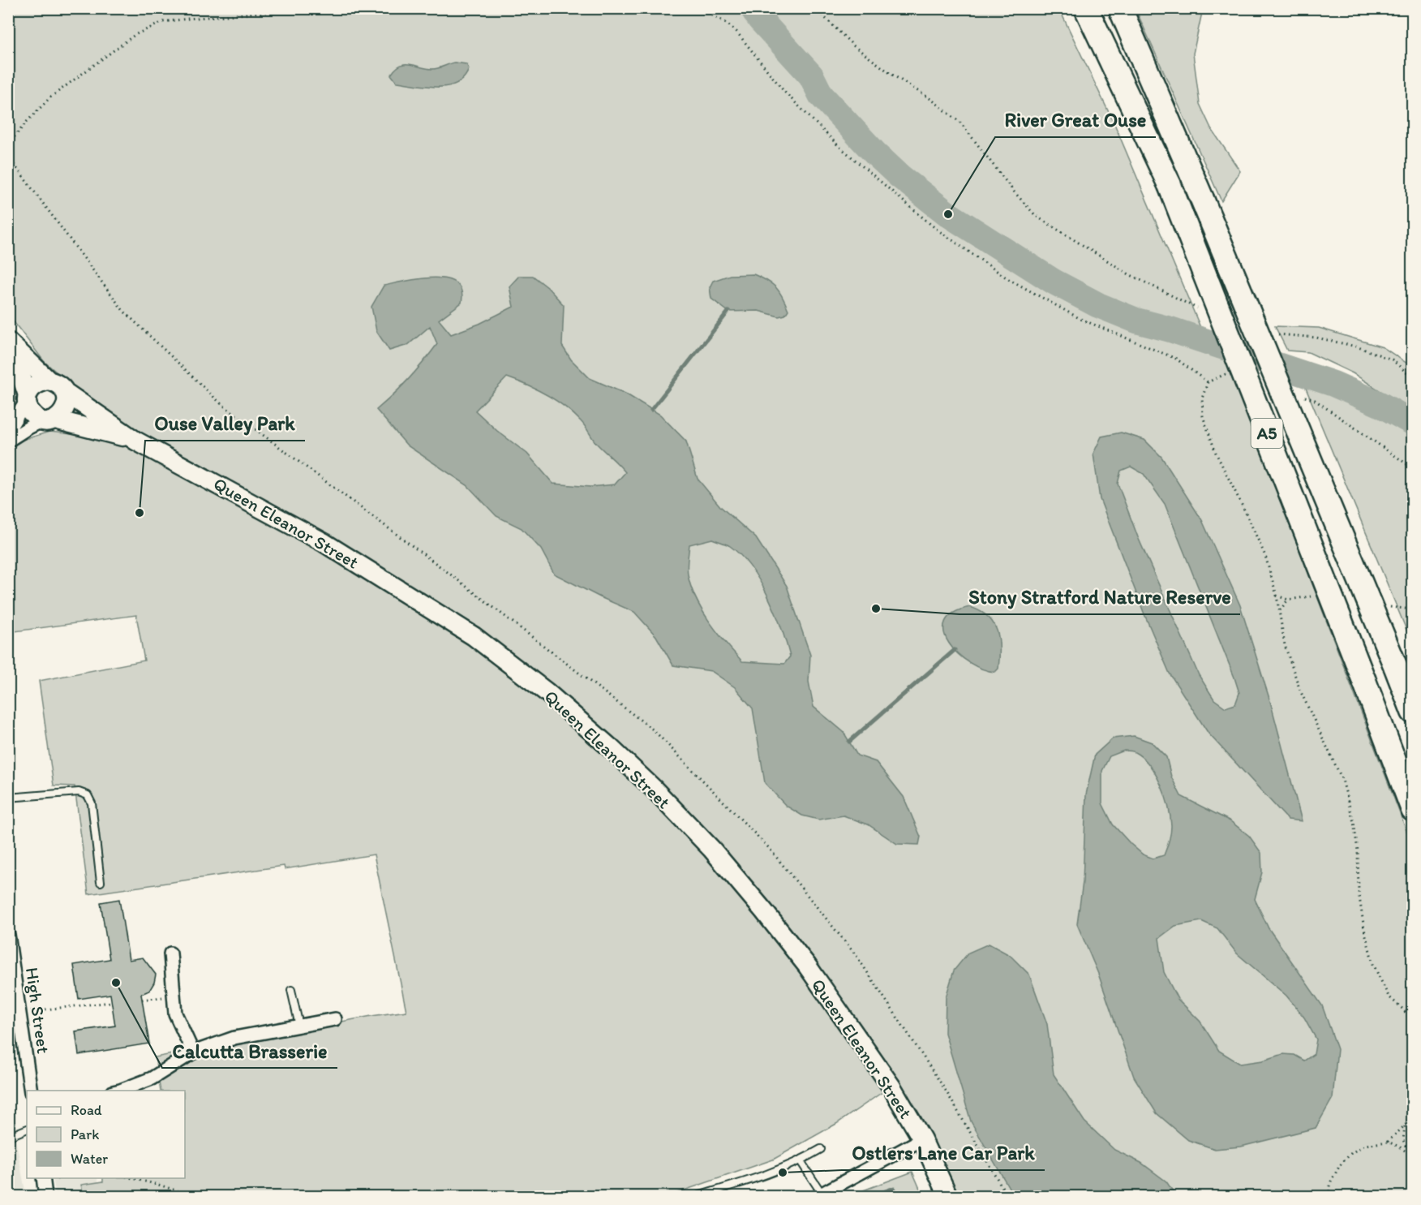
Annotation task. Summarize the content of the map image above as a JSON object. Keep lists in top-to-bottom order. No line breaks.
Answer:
{"streets":{"highway":["A5"],"street":["Queen Eleanor Street","High Street"]},"places":["River Great Ouse","Ouse Valley Park","Stony Stratford Nature Reserve","Calcutta Brasserie","Ostlers Lane Car Park"],"legend":["Road","Park","Water"]}
